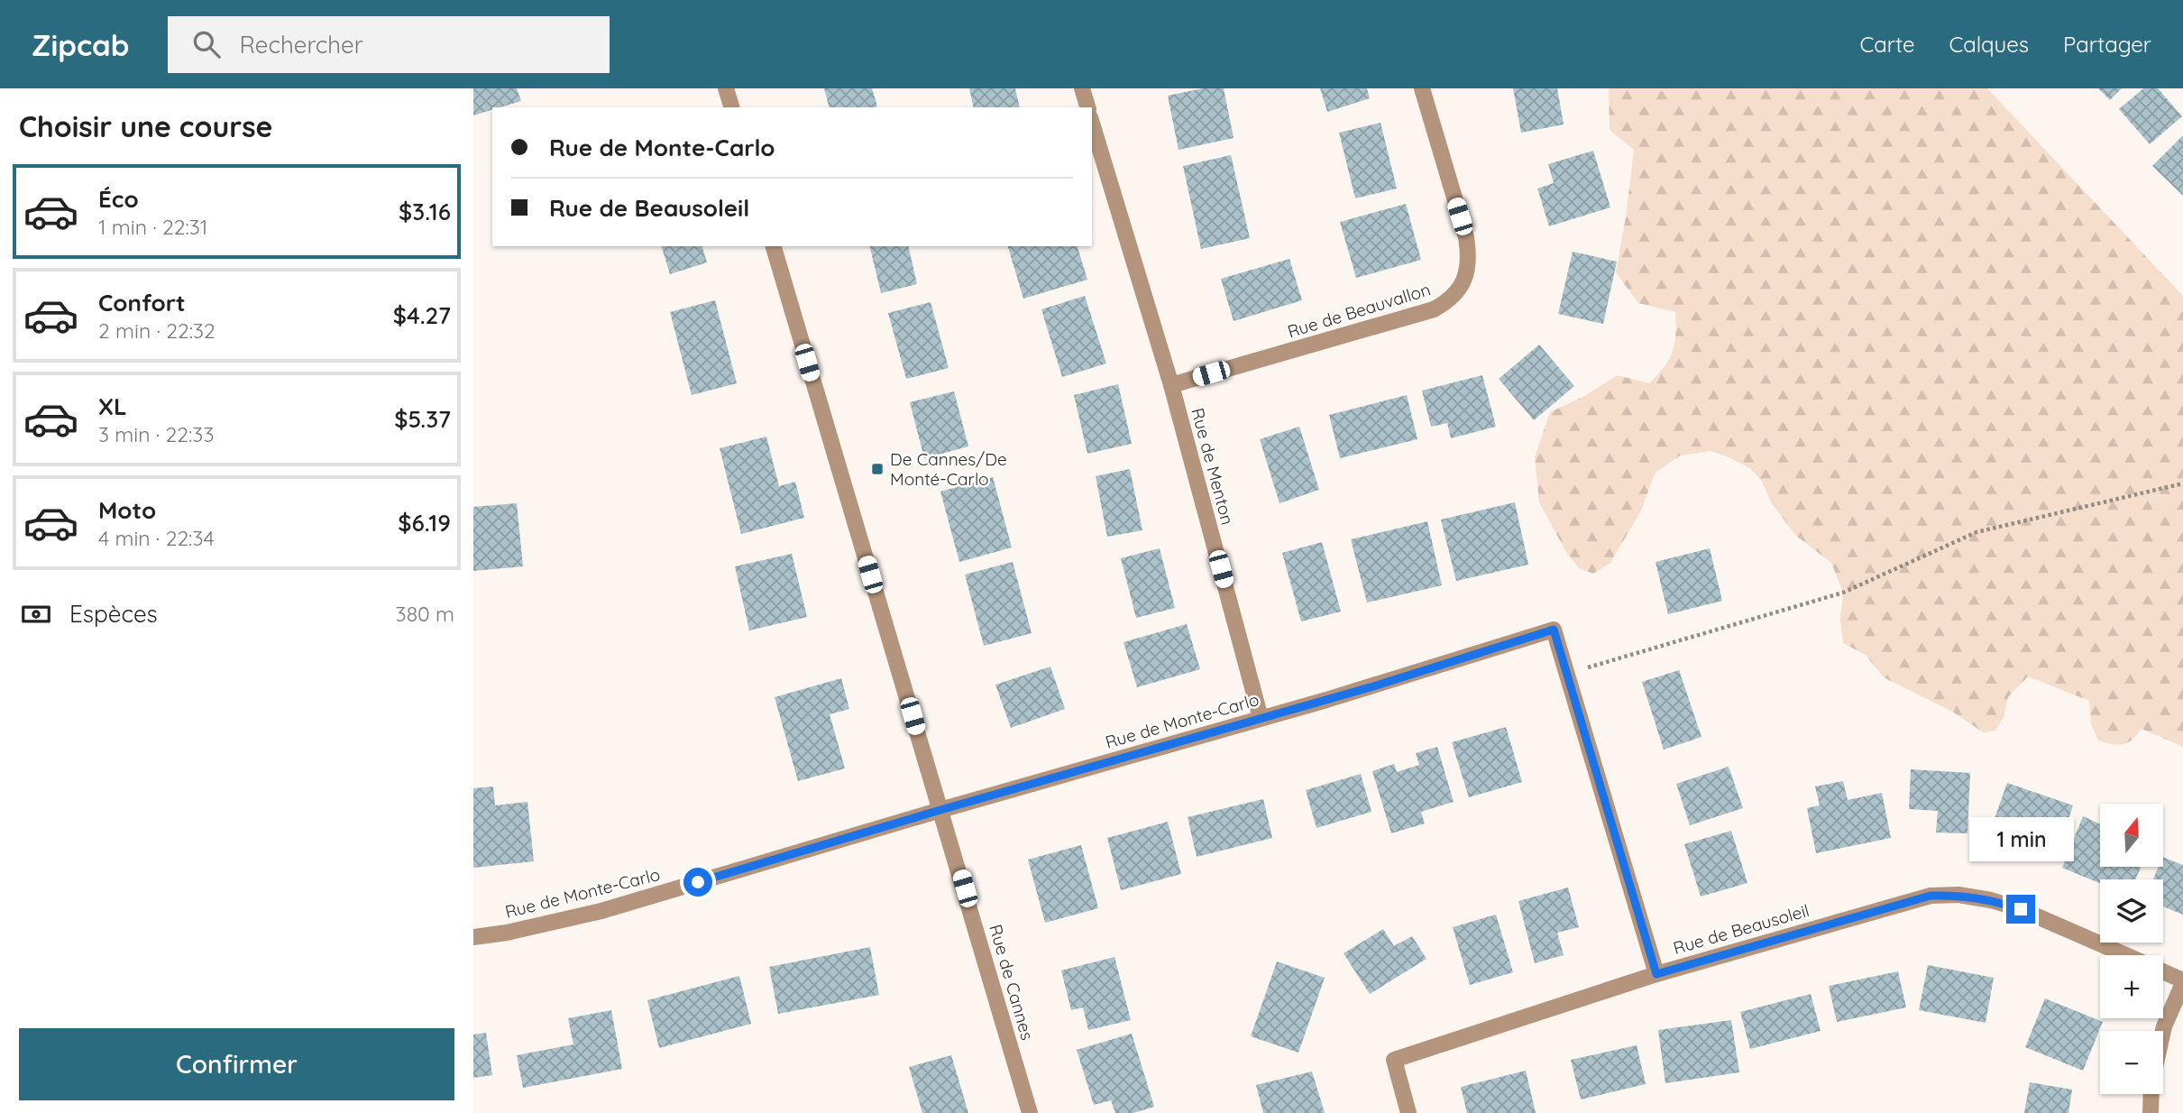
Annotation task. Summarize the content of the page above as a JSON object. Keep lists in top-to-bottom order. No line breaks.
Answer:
{"streets":{"street":["Rue de Beauvallon","Rue de Menton","Rue de Monte-Carlo","Rue de Beausoleil","Rue de Cannes"]},"crossings":[["Rue de Beauvallon","Rue de Menton"],["Rue de Menton","Rue de Monte-Carlo"],["Rue de Monte-Carlo","Rue de Beausoleil"],["Rue de Monte-Carlo","Rue de Cannes"]],"places":{"transit":["De Cannes/De Monté-Carlo"]},"north":"top","page":{"header":"Zipcab","search":"Rechercher","nav":["Carte","Calques","Partager"],"heading":"Choisir une course","banner":["Rue de Monte-Carlo","Rue de Beausoleil"],"list":[{"name":"Éco","note":"1 min · 22:31","value":"$3.16"},{"name":"Confort","note":"2 min · 22:32","value":"$4.27"},{"name":"XL","note":"3 min · 22:33","value":"$5.37"},{"name":"Moto","note":"4 min · 22:34","value":"$6.19"}],"pay":["Espèces","380 m"],"map_buttons":["+","−"],"bubble":"1 min","buttons":"Confirmer"}}
